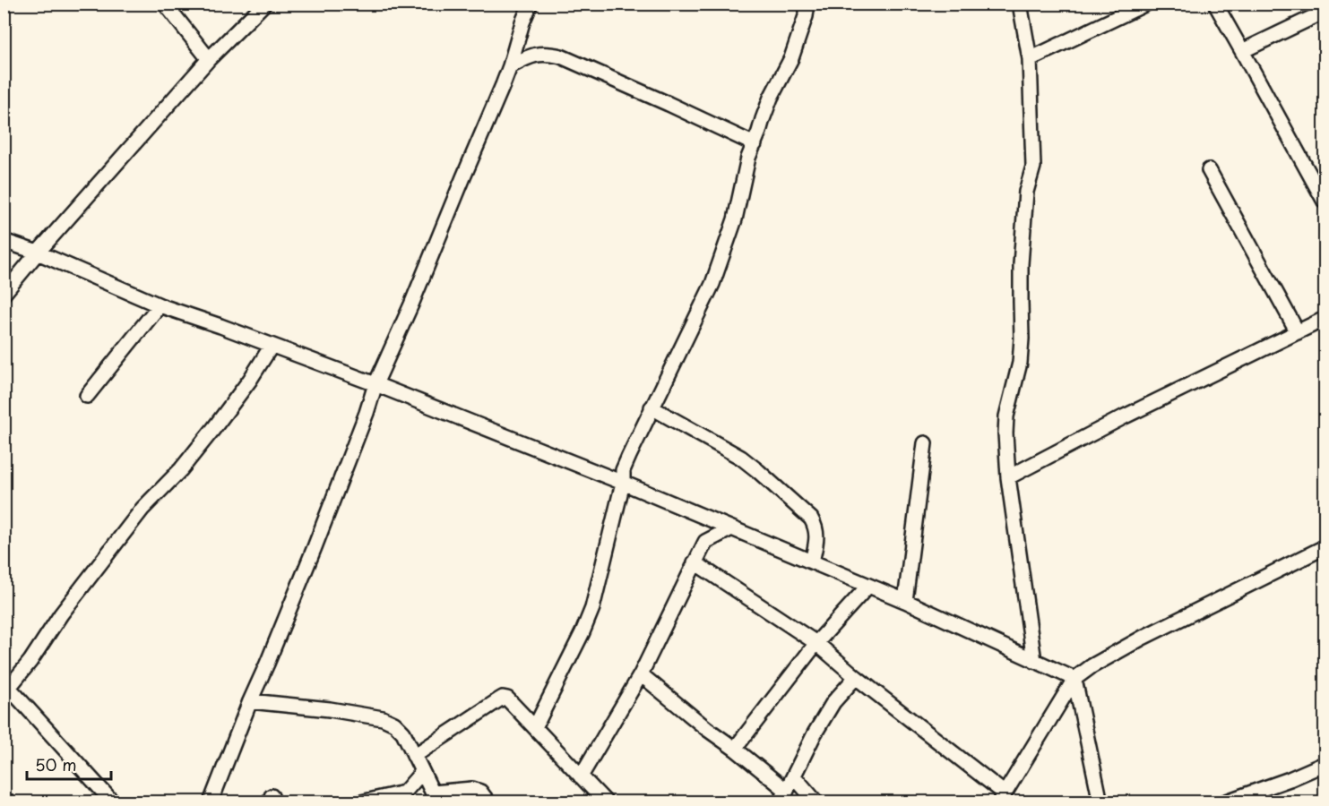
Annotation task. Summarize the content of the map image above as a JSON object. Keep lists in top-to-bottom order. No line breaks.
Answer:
{"scale_bar":"50 m"}
